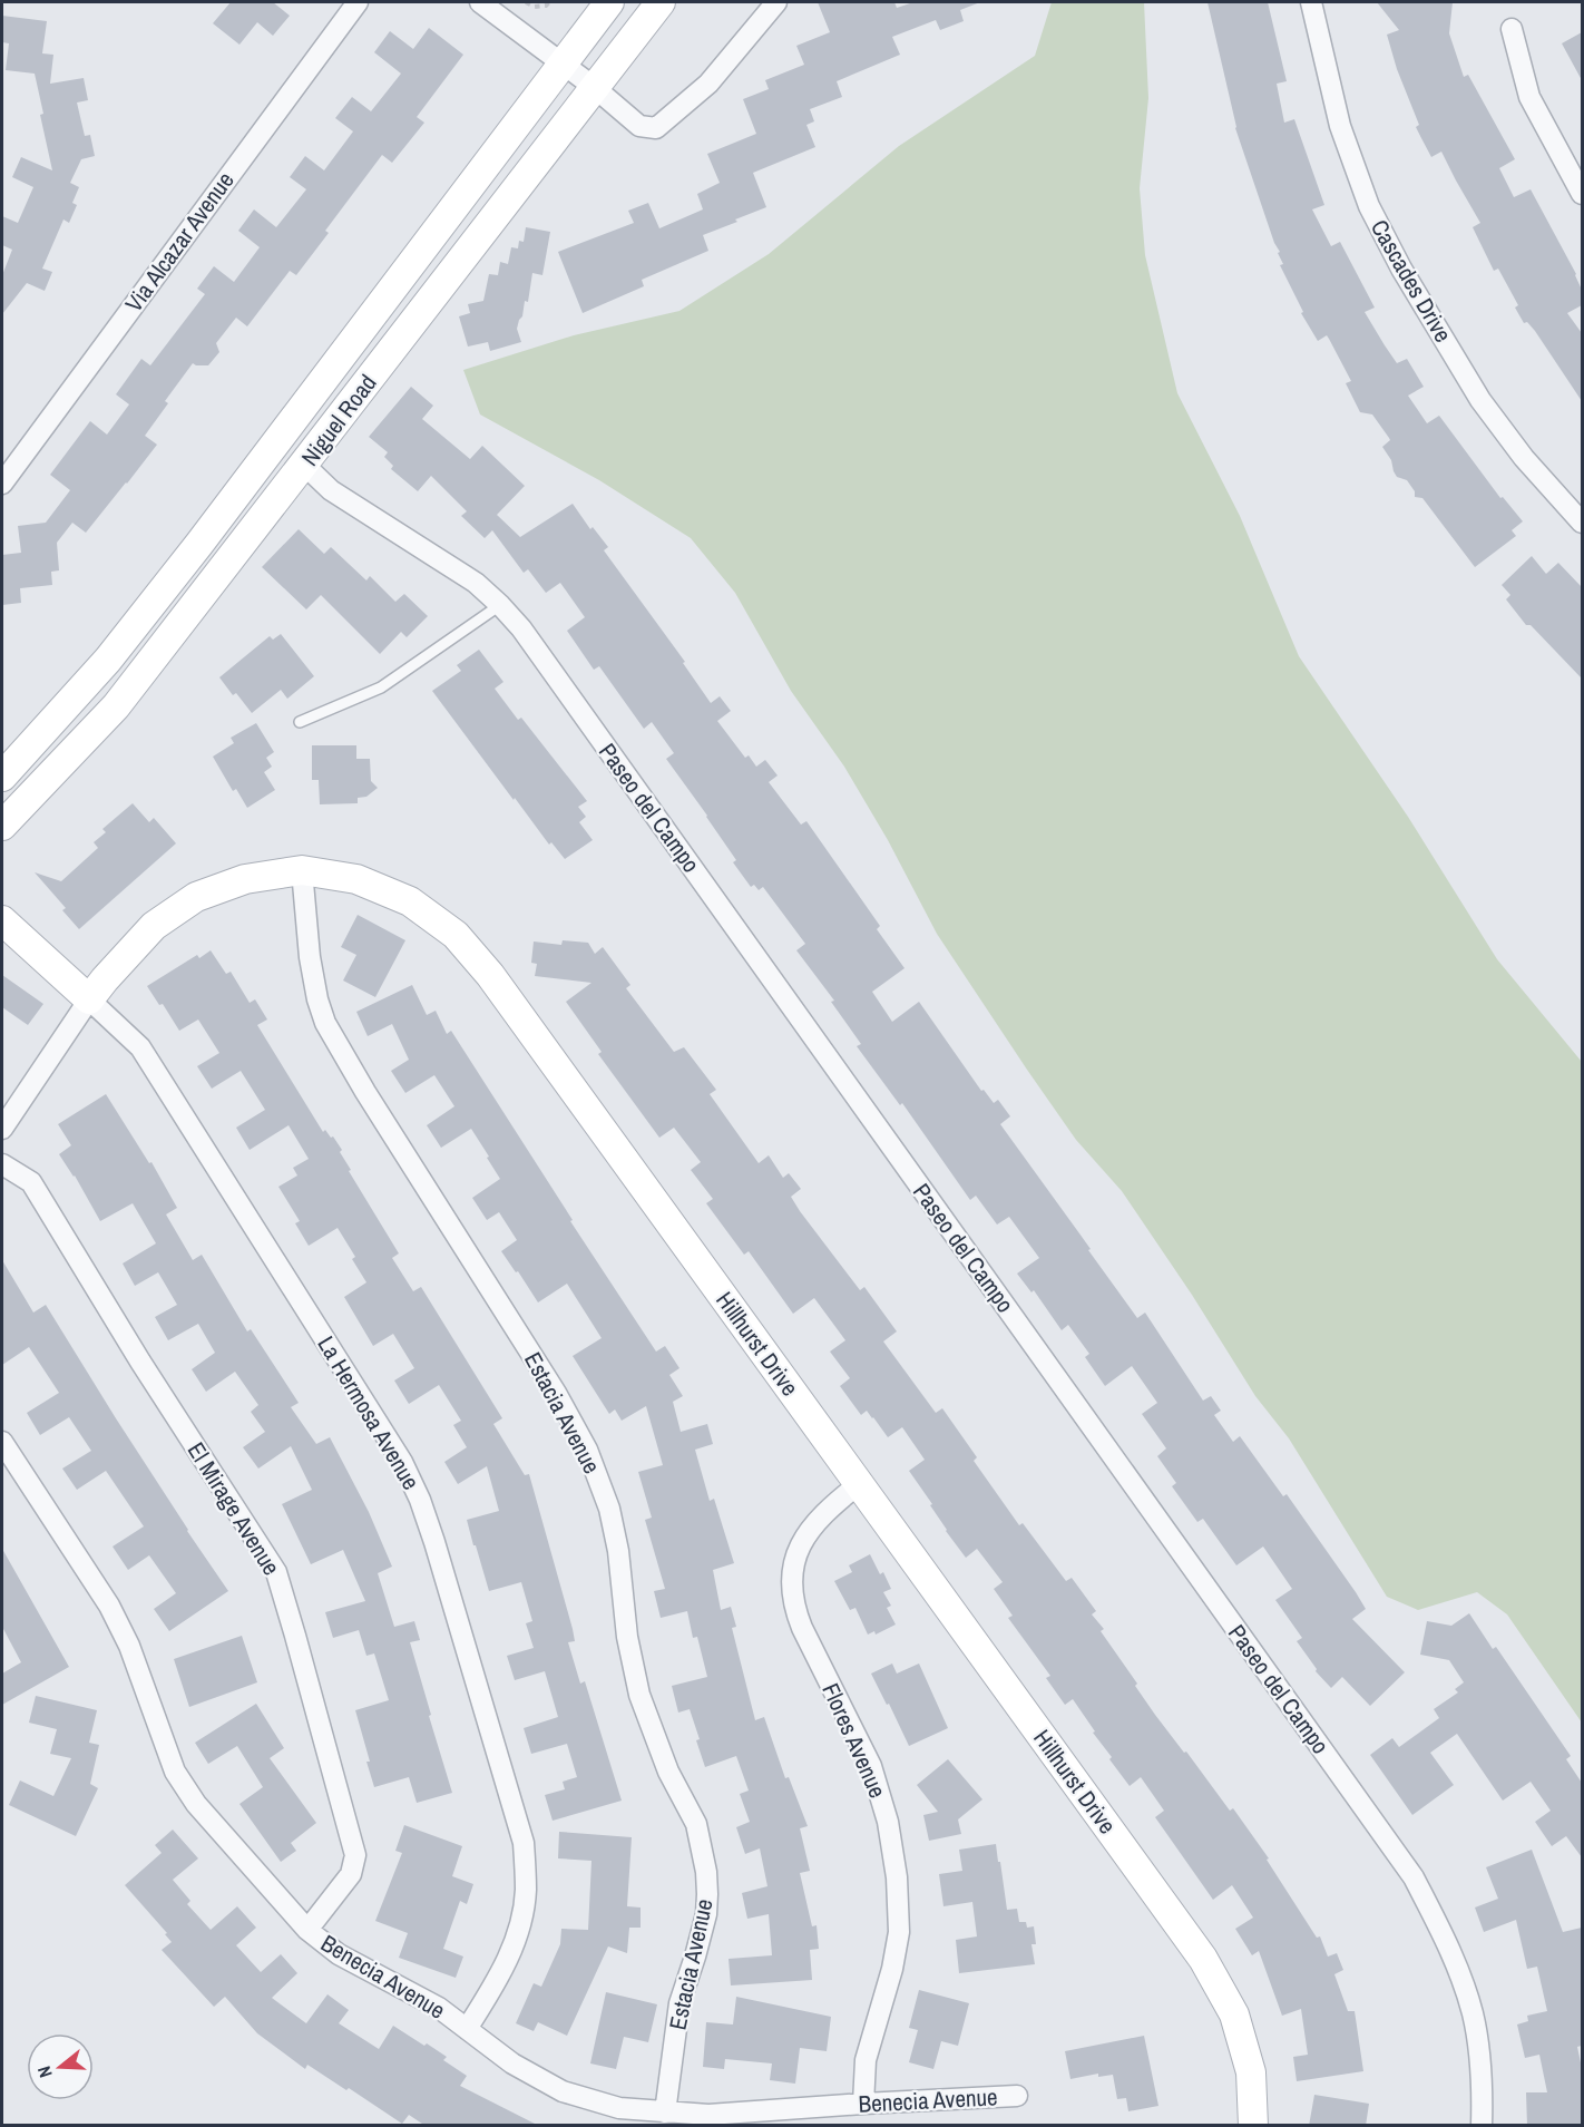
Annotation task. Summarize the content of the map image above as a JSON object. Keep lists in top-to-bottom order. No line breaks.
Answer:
{"streets":{"main road":["Niguel Road","Hillhurst Drive","La Hermosa Avenue"],"street":["Via Alcazar Avenue","Cascades Drive","Paseo del Campo","Estacia Avenue","El Mirage Avenue","Flores Avenue","Benecia Avenue"]},"crossings":[["Niguel Road","Paseo del Campo"],["Hillhurst Drive","La Hermosa Avenue"],["Hillhurst Drive","Estacia Avenue"],["Hillhurst Drive","Flores Avenue"],["La Hermosa Avenue","Benecia Avenue"],["Estacia Avenue","Benecia Avenue"],["El Mirage Avenue","Benecia Avenue"],["Flores Avenue","Benecia Avenue"]],"north":"left"}
